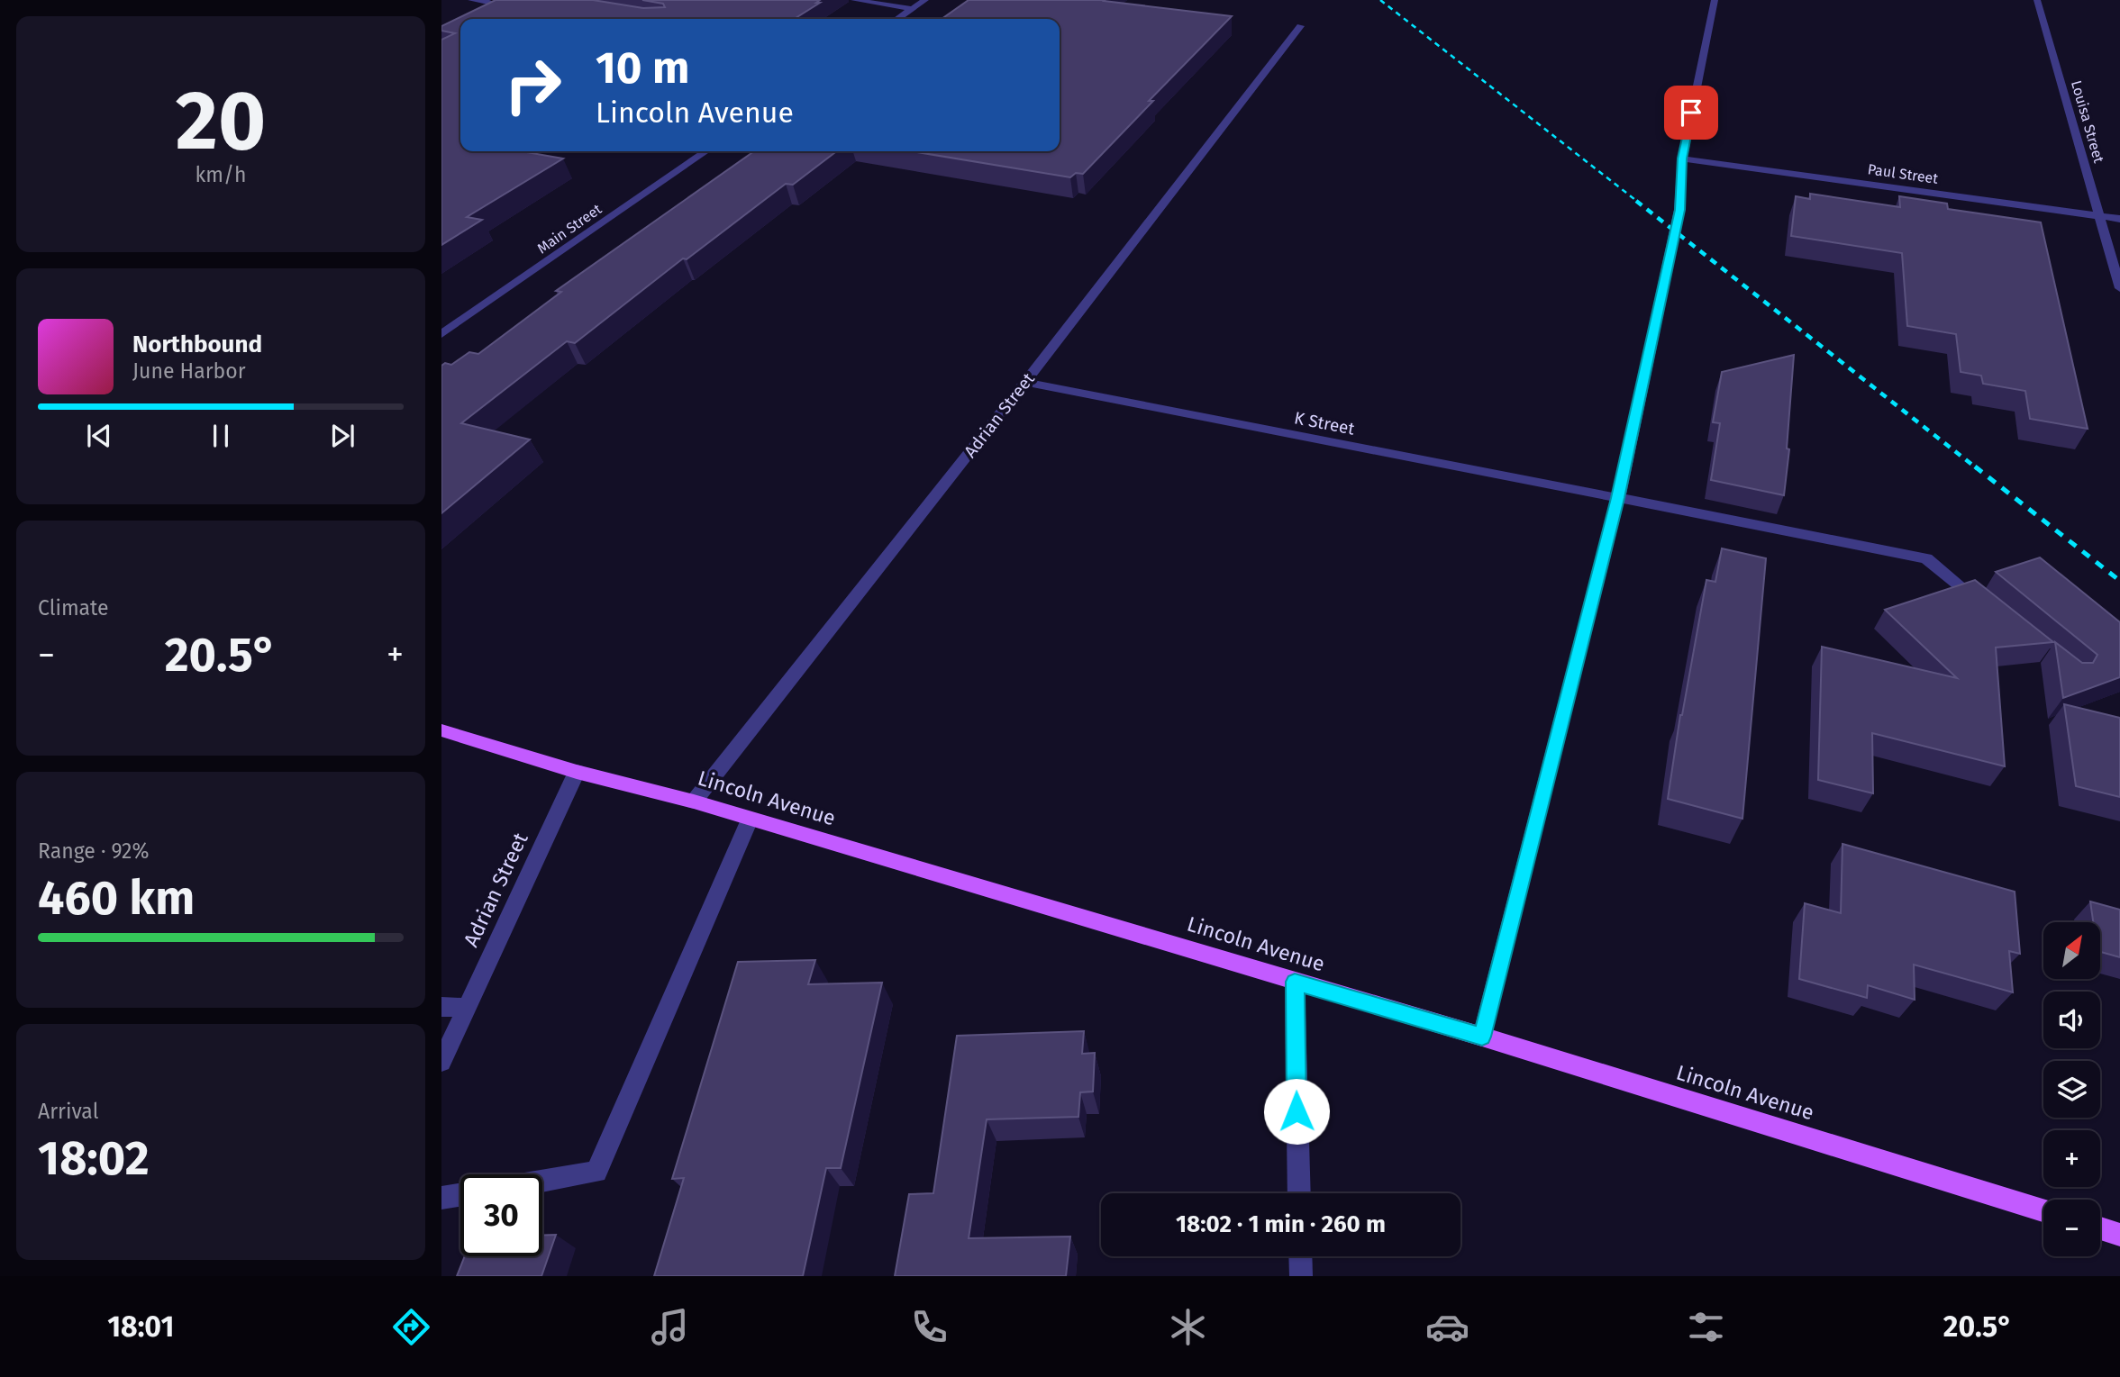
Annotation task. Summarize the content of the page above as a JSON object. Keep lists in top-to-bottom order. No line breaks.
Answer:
{"streets":{"main road":["Lincoln Avenue"],"street":["Louisa Street","Paul Street","Main Street","Adrian Street","K Street"]},"crossings":[["Louisa Street","Paul Street"],["Adrian Street","K Street"],["Adrian Street","Lincoln Avenue"]],"north":"top right","page":{"tile":[["20","km/h"],"Climate",["Range · 92%","460 km"],["Arrival","18:02"]],"turn":["10 m","Lincoln Avenue"],"song":["Northbound","June Harbor"],"heat":["−","20.5°","+"],"map_buttons":["+","−"],"limit":"30","trip":"18:02 · 1 min · 260 m","tabs":["18:01","20.5°"]}}
